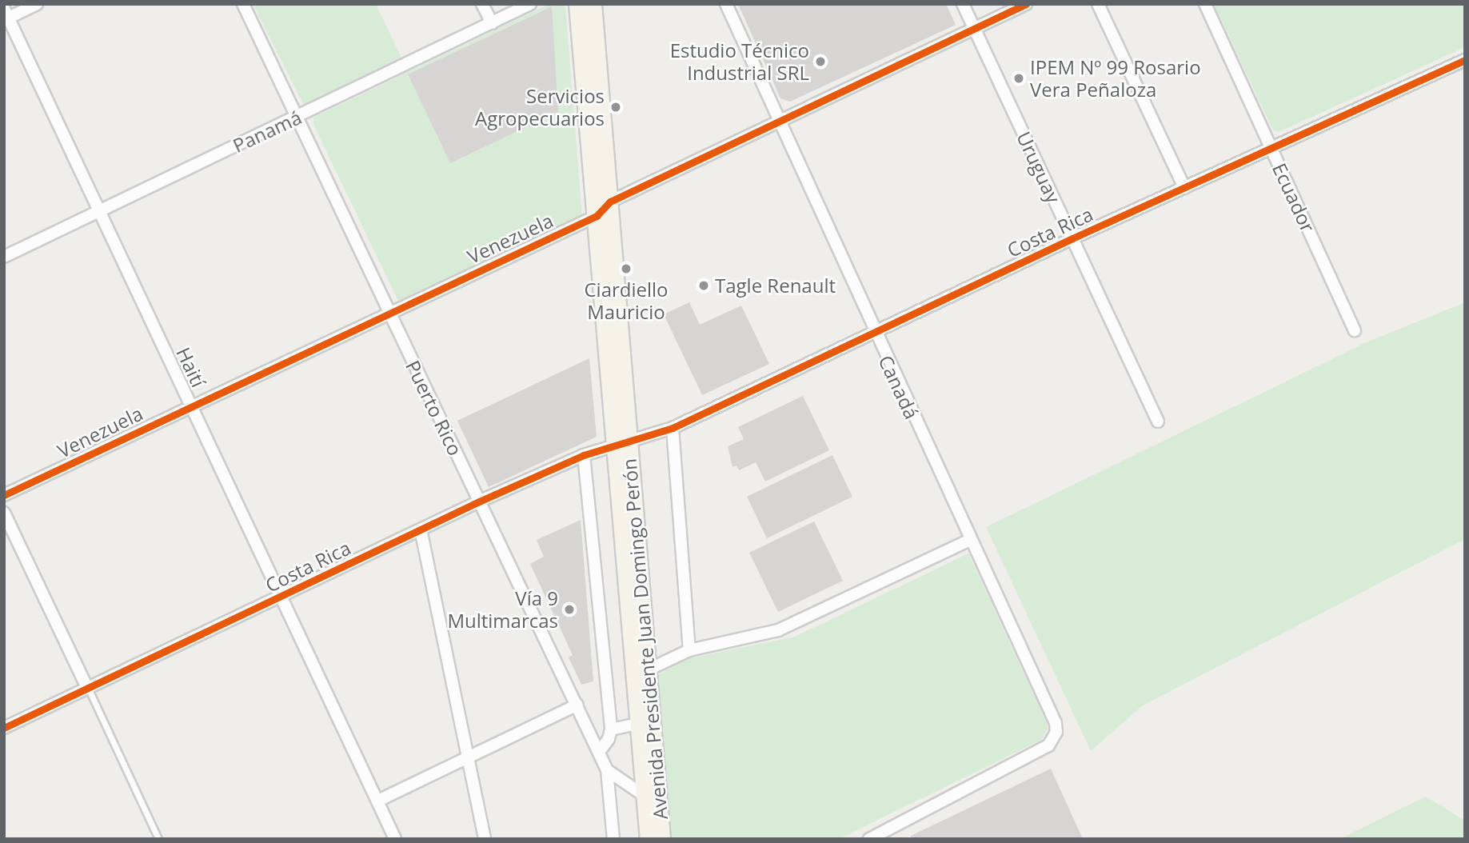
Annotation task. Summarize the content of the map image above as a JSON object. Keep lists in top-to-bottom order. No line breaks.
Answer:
{"streets":{"main road":["Avenida Presidente Juan Domingo Perón"],"street":["Panamá","Uruguay","Ecuador","Costa Rica","Venezuela","Haití","Canadá","Puerto Rico"]},"crossings":[["Panamá","Haití"],["Panamá","Puerto Rico"],["Uruguay","Costa Rica"],["Uruguay","Venezuela"],["Ecuador","Costa Rica"],["Costa Rica","Haití"],["Costa Rica","Canadá"],["Costa Rica","Puerto Rico"],["Costa Rica","Avenida Presidente Juan Domingo Perón"],["Venezuela","Haití"],["Venezuela","Canadá"],["Venezuela","Puerto Rico"],["Venezuela","Avenida Presidente Juan Domingo Perón"]],"places":["Estudio Técnico Industrial SRL","IPEM Nº 99 Rosario Vera Peñaloza","Servicios Agropecuarios","Ciardiello Mauricio","Tagle Renault","Vía 9 Multimarcas"]}
